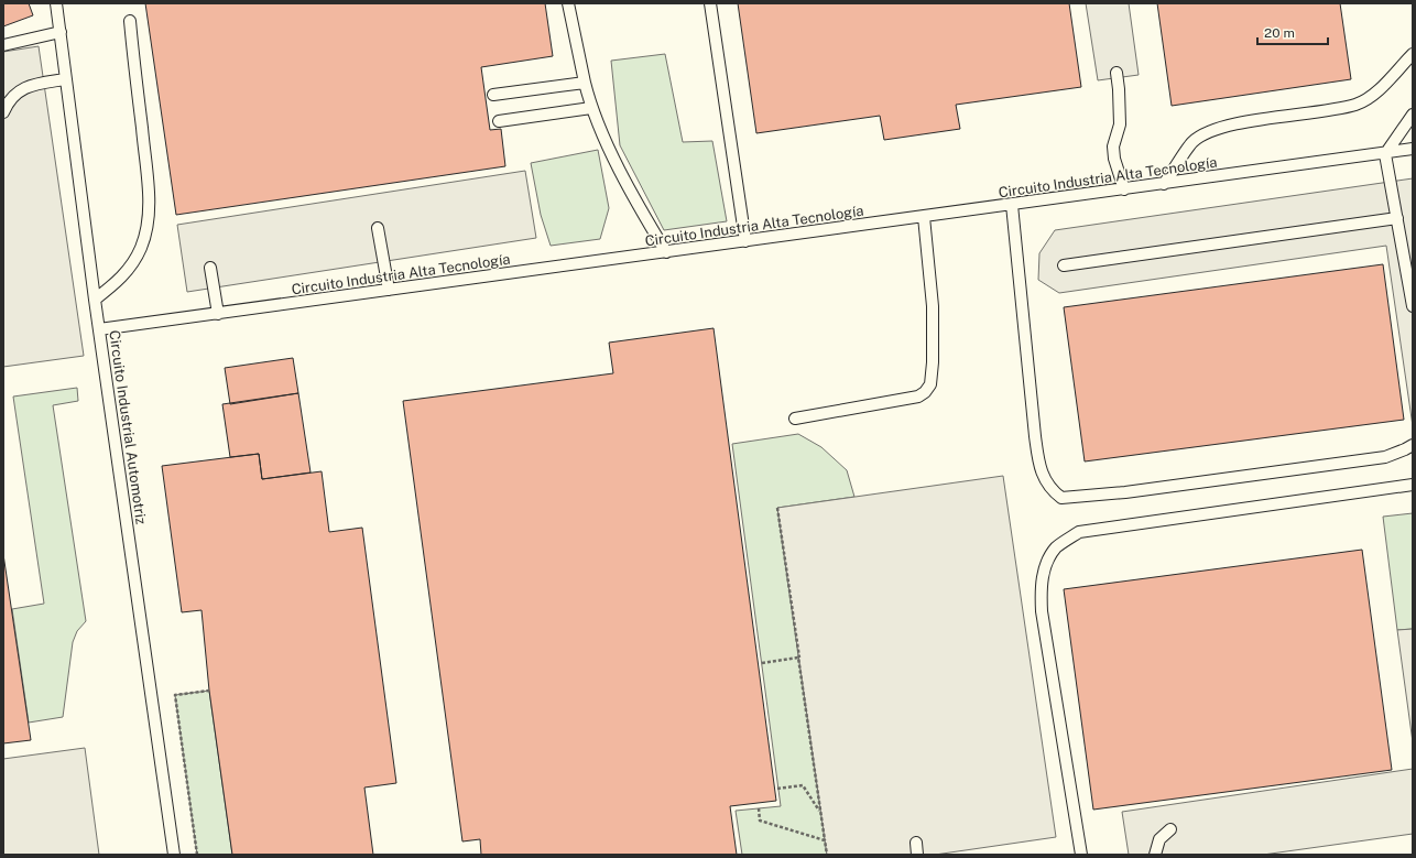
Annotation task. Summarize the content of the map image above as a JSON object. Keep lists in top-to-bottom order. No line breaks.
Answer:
{"streets":{"lane":["Circuito Industria Alta Tecnología","Circuito Industrial Automotriz"]},"crossings":[["Circuito Industria Alta Tecnología","Circuito Industrial Automotriz"]],"scale_bar":"20 m"}
